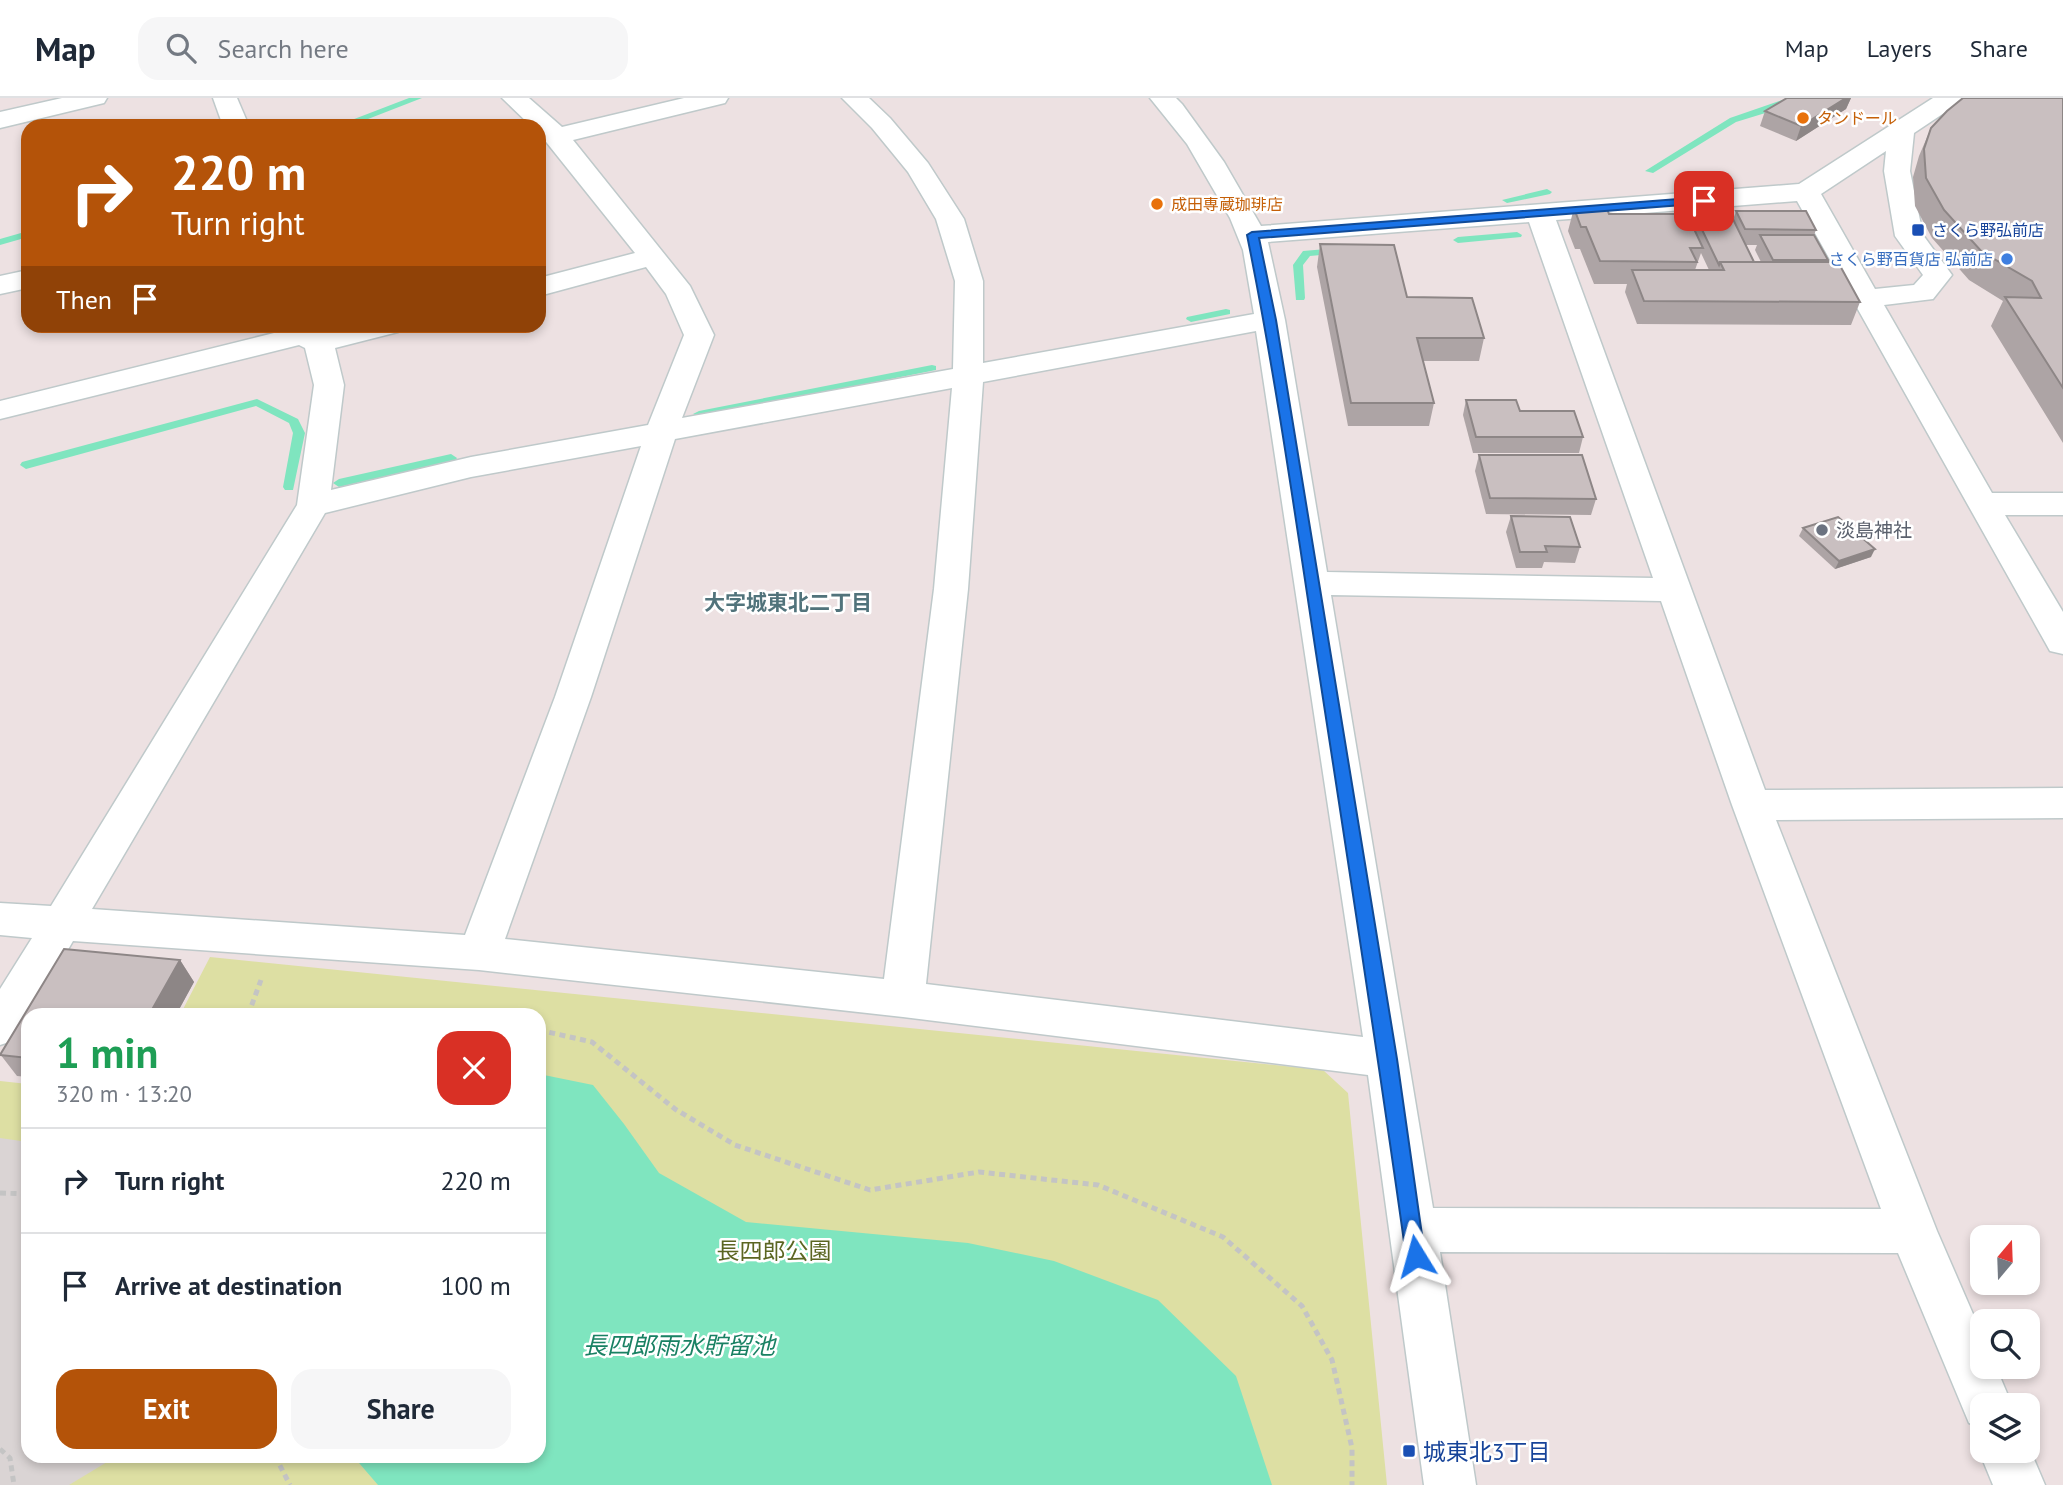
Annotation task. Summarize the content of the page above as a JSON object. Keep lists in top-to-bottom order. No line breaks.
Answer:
{"districts":["大字城東北二丁目"],"water":["長四郎雨水貯留池"],"parks":["長四郎公園"],"places":{"other":["タンドール","成田専蔵珈琲店","さくら野百貨店 弘前店","淡島神社"],"transit":["さくら野弘前店","城東北3丁目"]},"north":"top","page":{"header":"Map","search":"Search here","nav":["Map","Layers","Share"],"turn":["220 m","Turn right"],"then":"Then","heading":["1 min","320 m · 13:20"],"list":[{"name":"Turn right","value":"220 m"},{"name":"Arrive at destination","value":"100 m"}],"buttons":["Exit","Share"]}}
